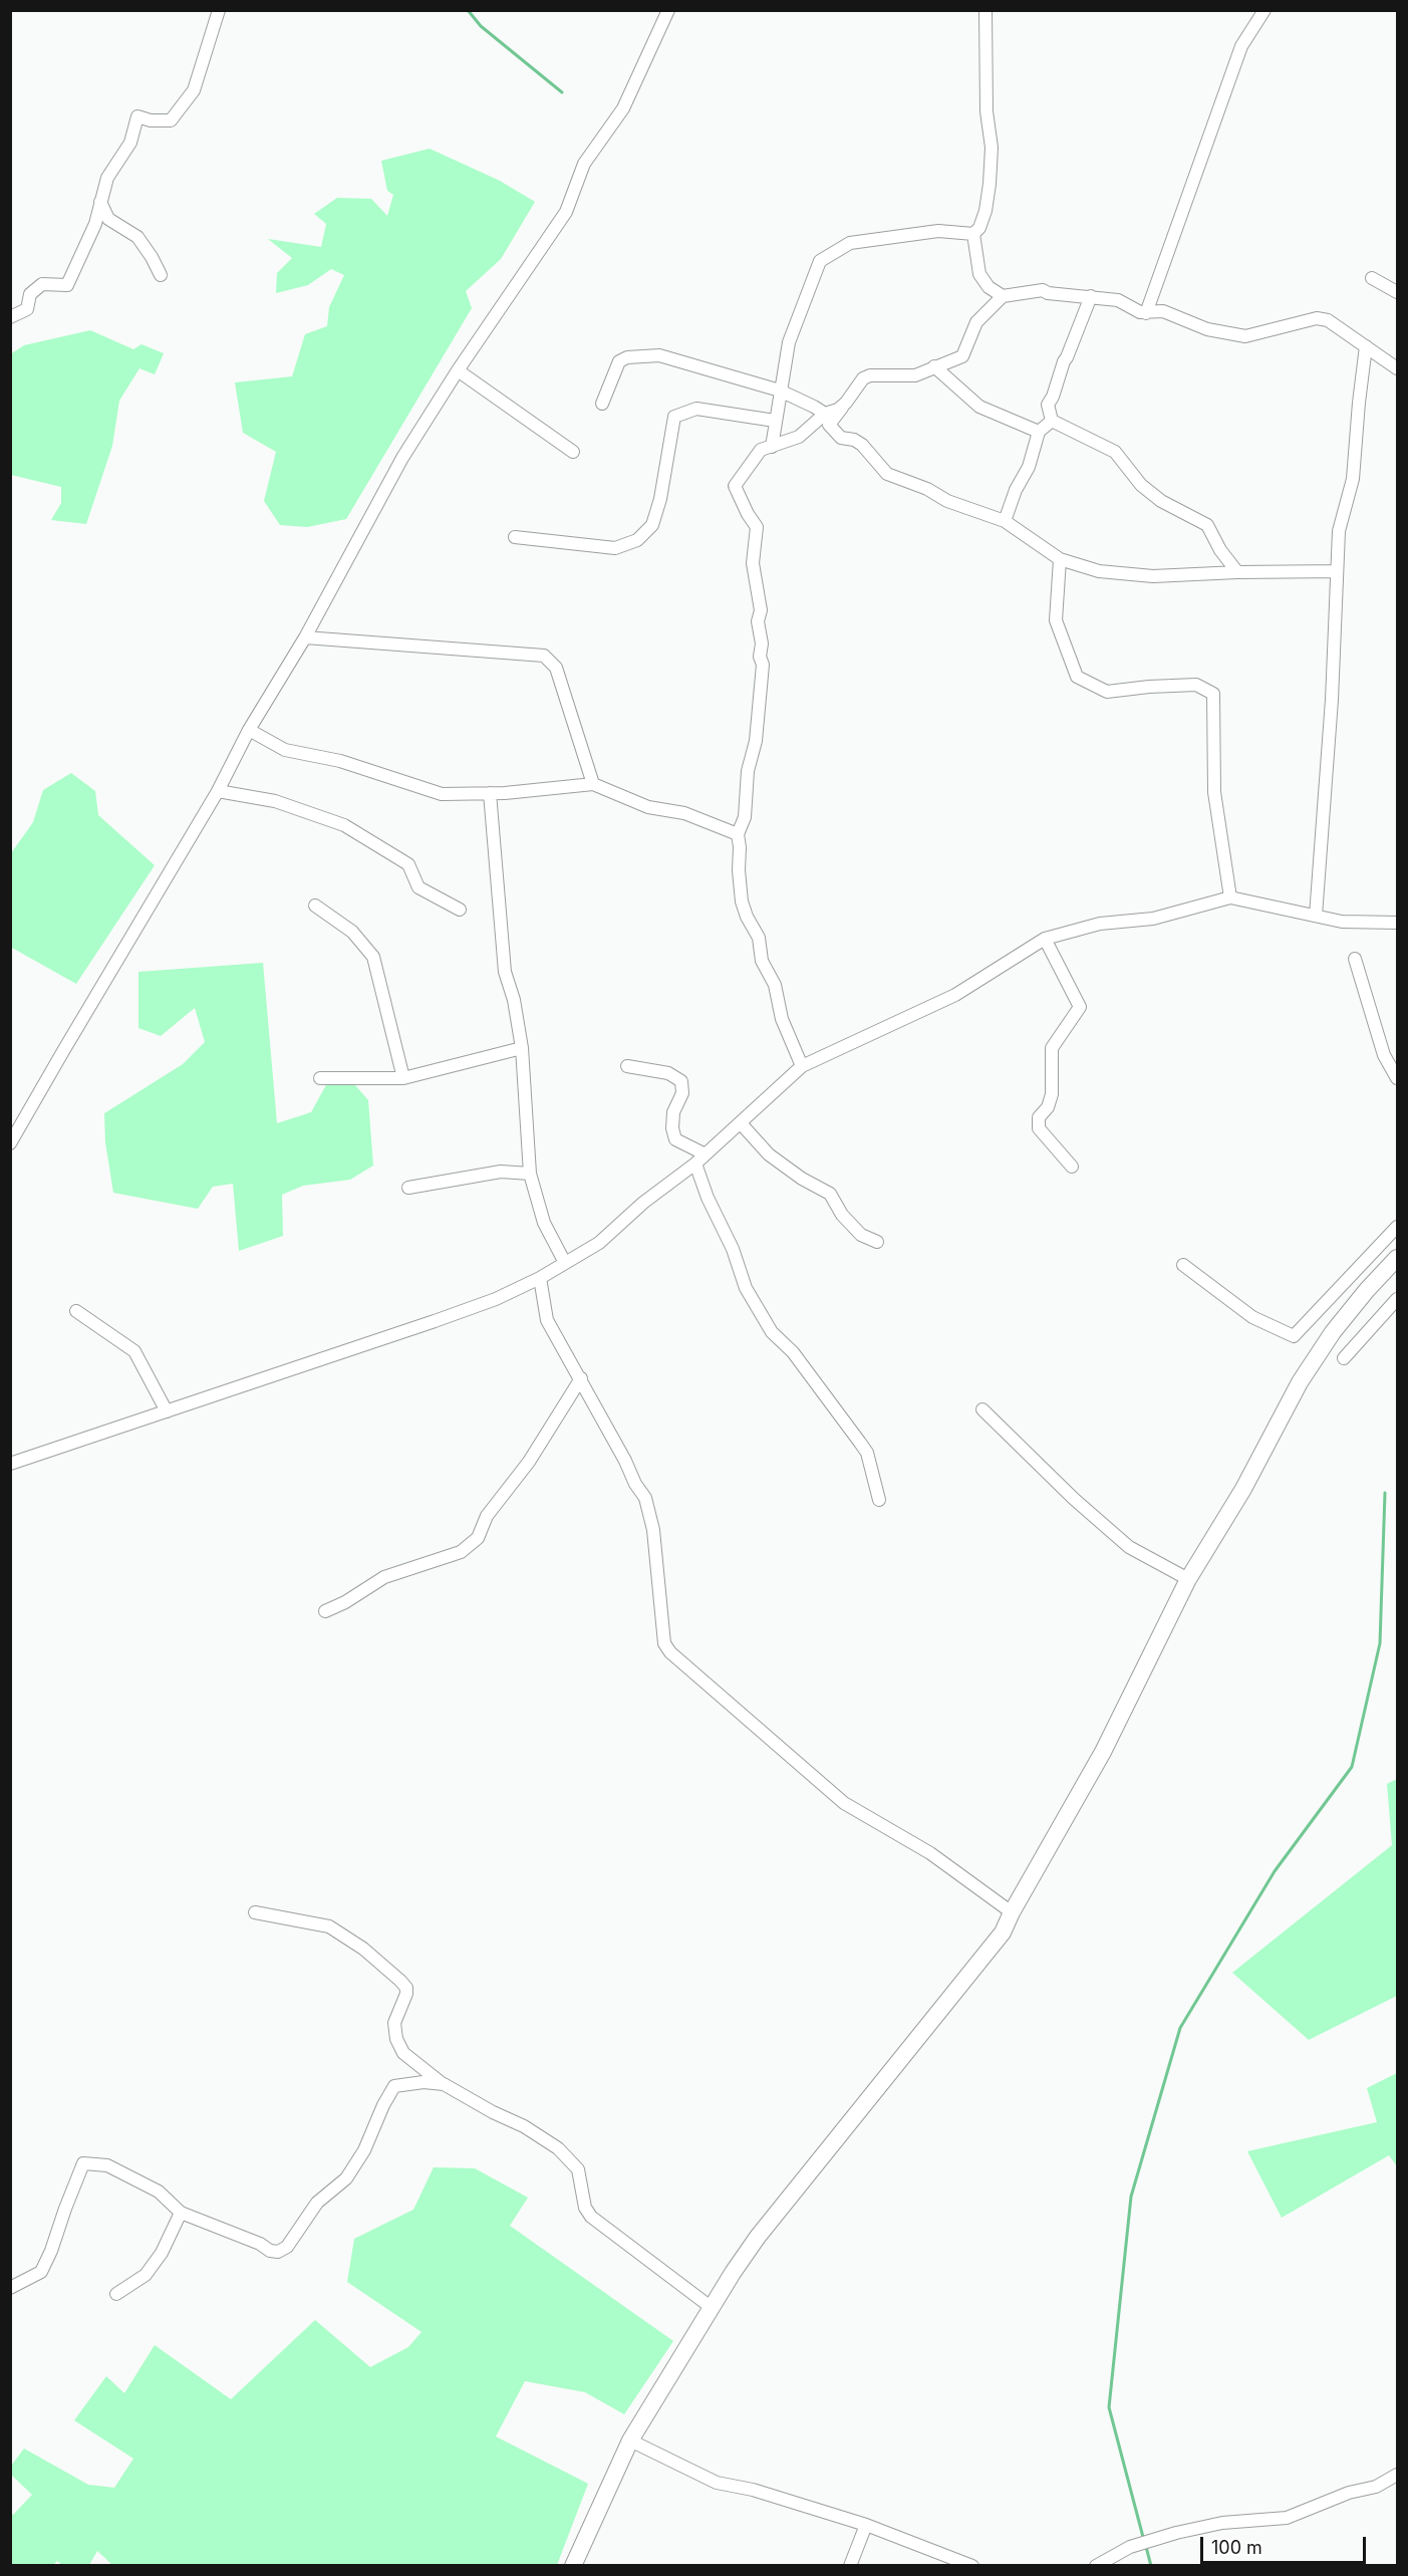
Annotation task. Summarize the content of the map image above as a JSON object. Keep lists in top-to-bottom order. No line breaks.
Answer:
{"scale_bar":"100 m"}
